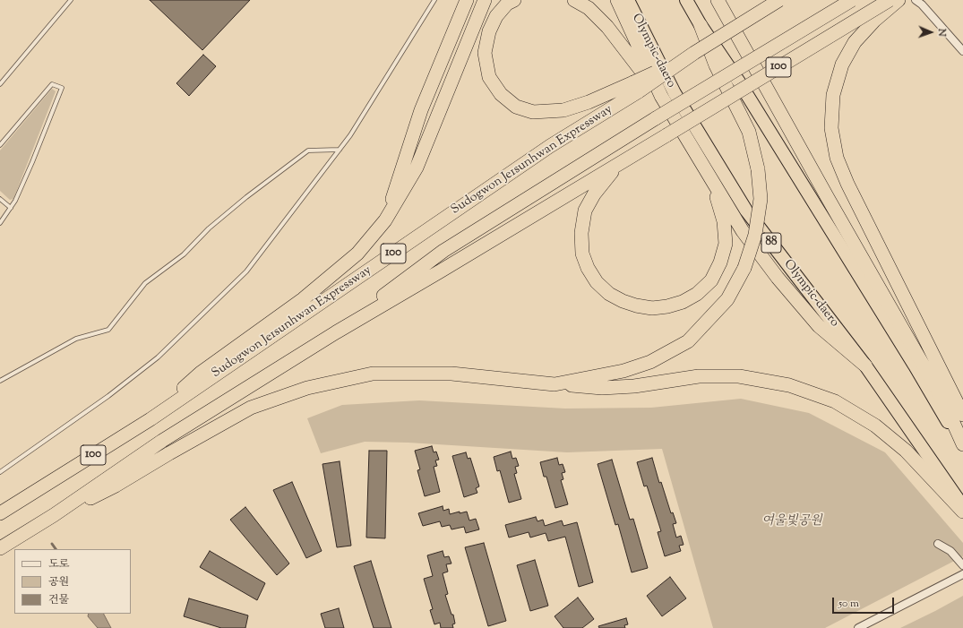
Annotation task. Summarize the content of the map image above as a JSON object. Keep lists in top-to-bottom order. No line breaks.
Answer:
{"streets":{"highway":["Olympic-daero","100","Sudogwon Je1sunhwan Expressway","88"]},"parks":["여울빛공원"],"legend":["도로","공원","건물"],"scale_bar":"50 m","north":"right"}
